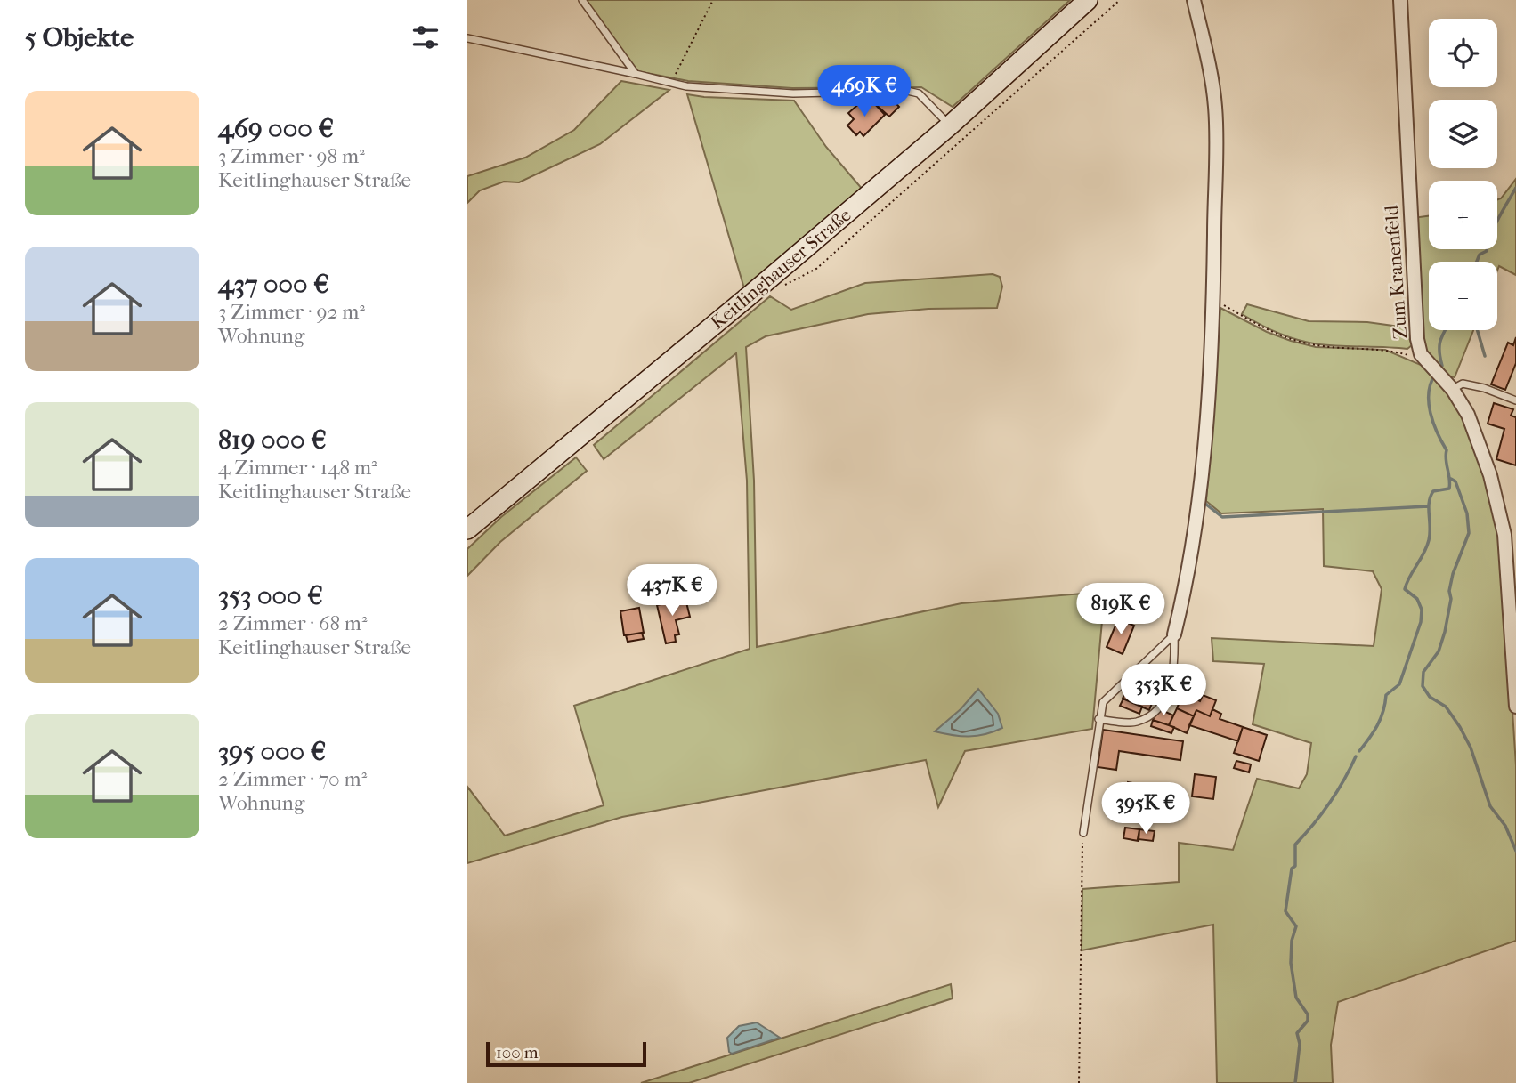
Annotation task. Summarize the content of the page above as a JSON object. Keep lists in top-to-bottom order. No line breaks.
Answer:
{"streets":{"main road":["Keitlinghauser Straße"],"street":["Zum Kranenfeld"]},"scale_bar":"100 m","page":{"heading":"5 Objekte","map_buttons":["+","−"],"price":["469K €","437K €","819K €","353K €","395K €"],"list":[{"name":"469 000 €","note":"3 Zimmer · 98 m² · Keitlinghauser Straße"},{"name":"437 000 €","note":"3 Zimmer · 92 m² · Wohnung"},{"name":"819 000 €","note":"4 Zimmer · 148 m² · Keitlinghauser Straße"},{"name":"353 000 €","note":"2 Zimmer · 68 m² · Keitlinghauser Straße"},{"name":"395 000 €","note":"2 Zimmer · 70 m² · Wohnung"}],"scale":"100 m"}}
